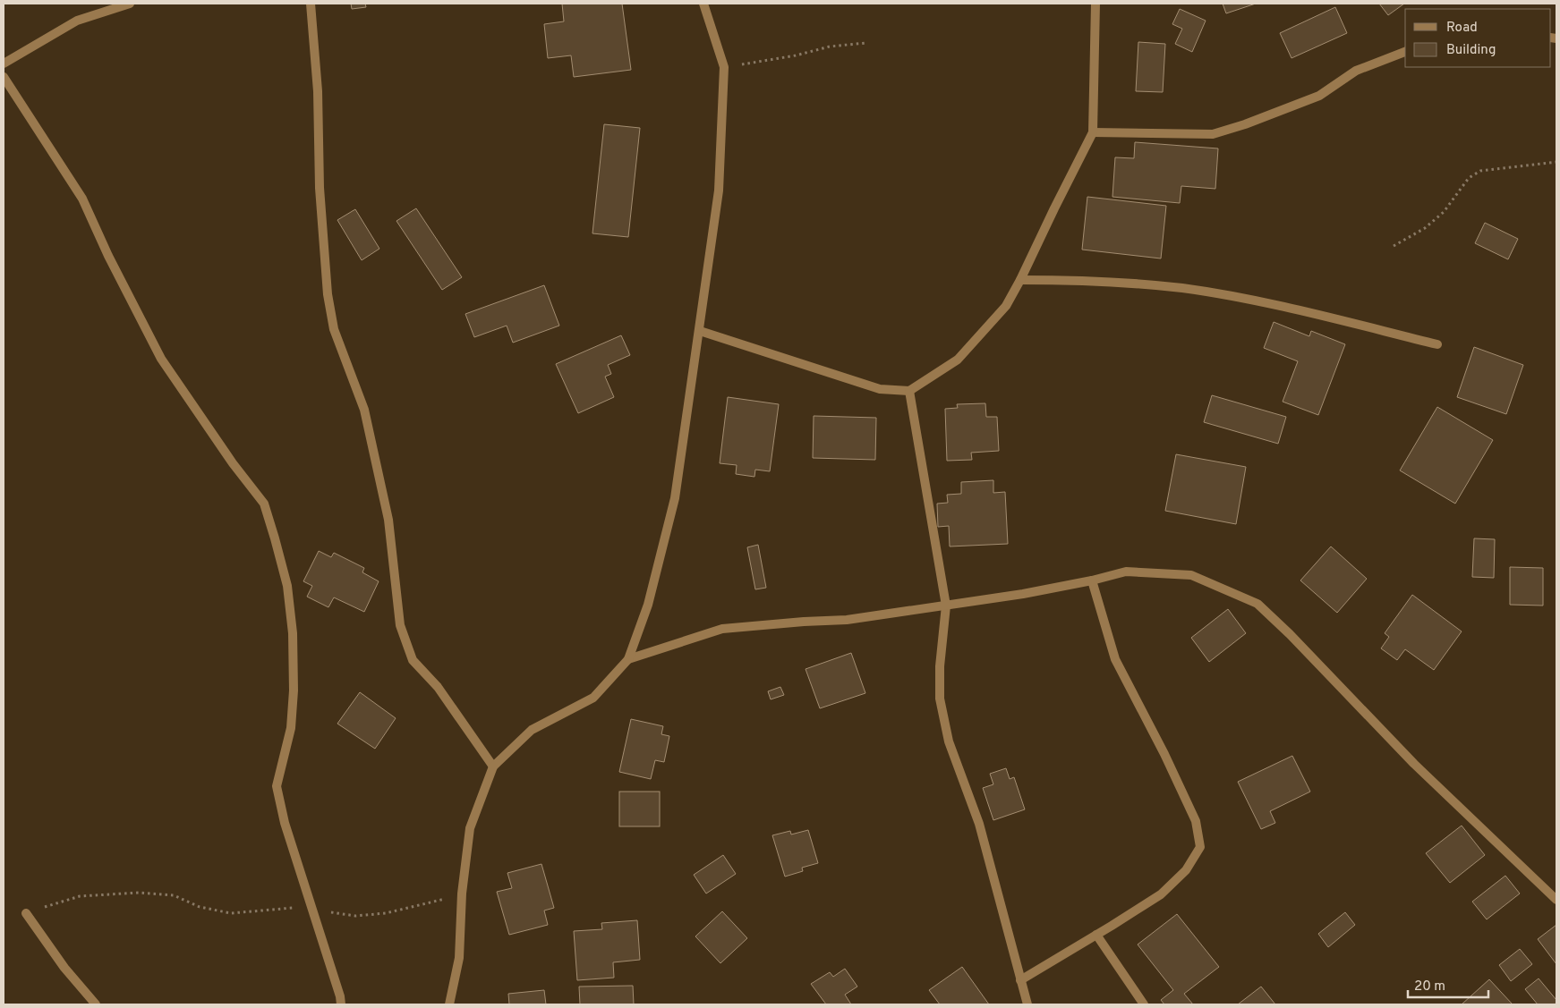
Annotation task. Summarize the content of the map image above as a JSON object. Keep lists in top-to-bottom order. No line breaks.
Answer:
{"legend":["Road","Building"],"scale_bar":"20 m"}
